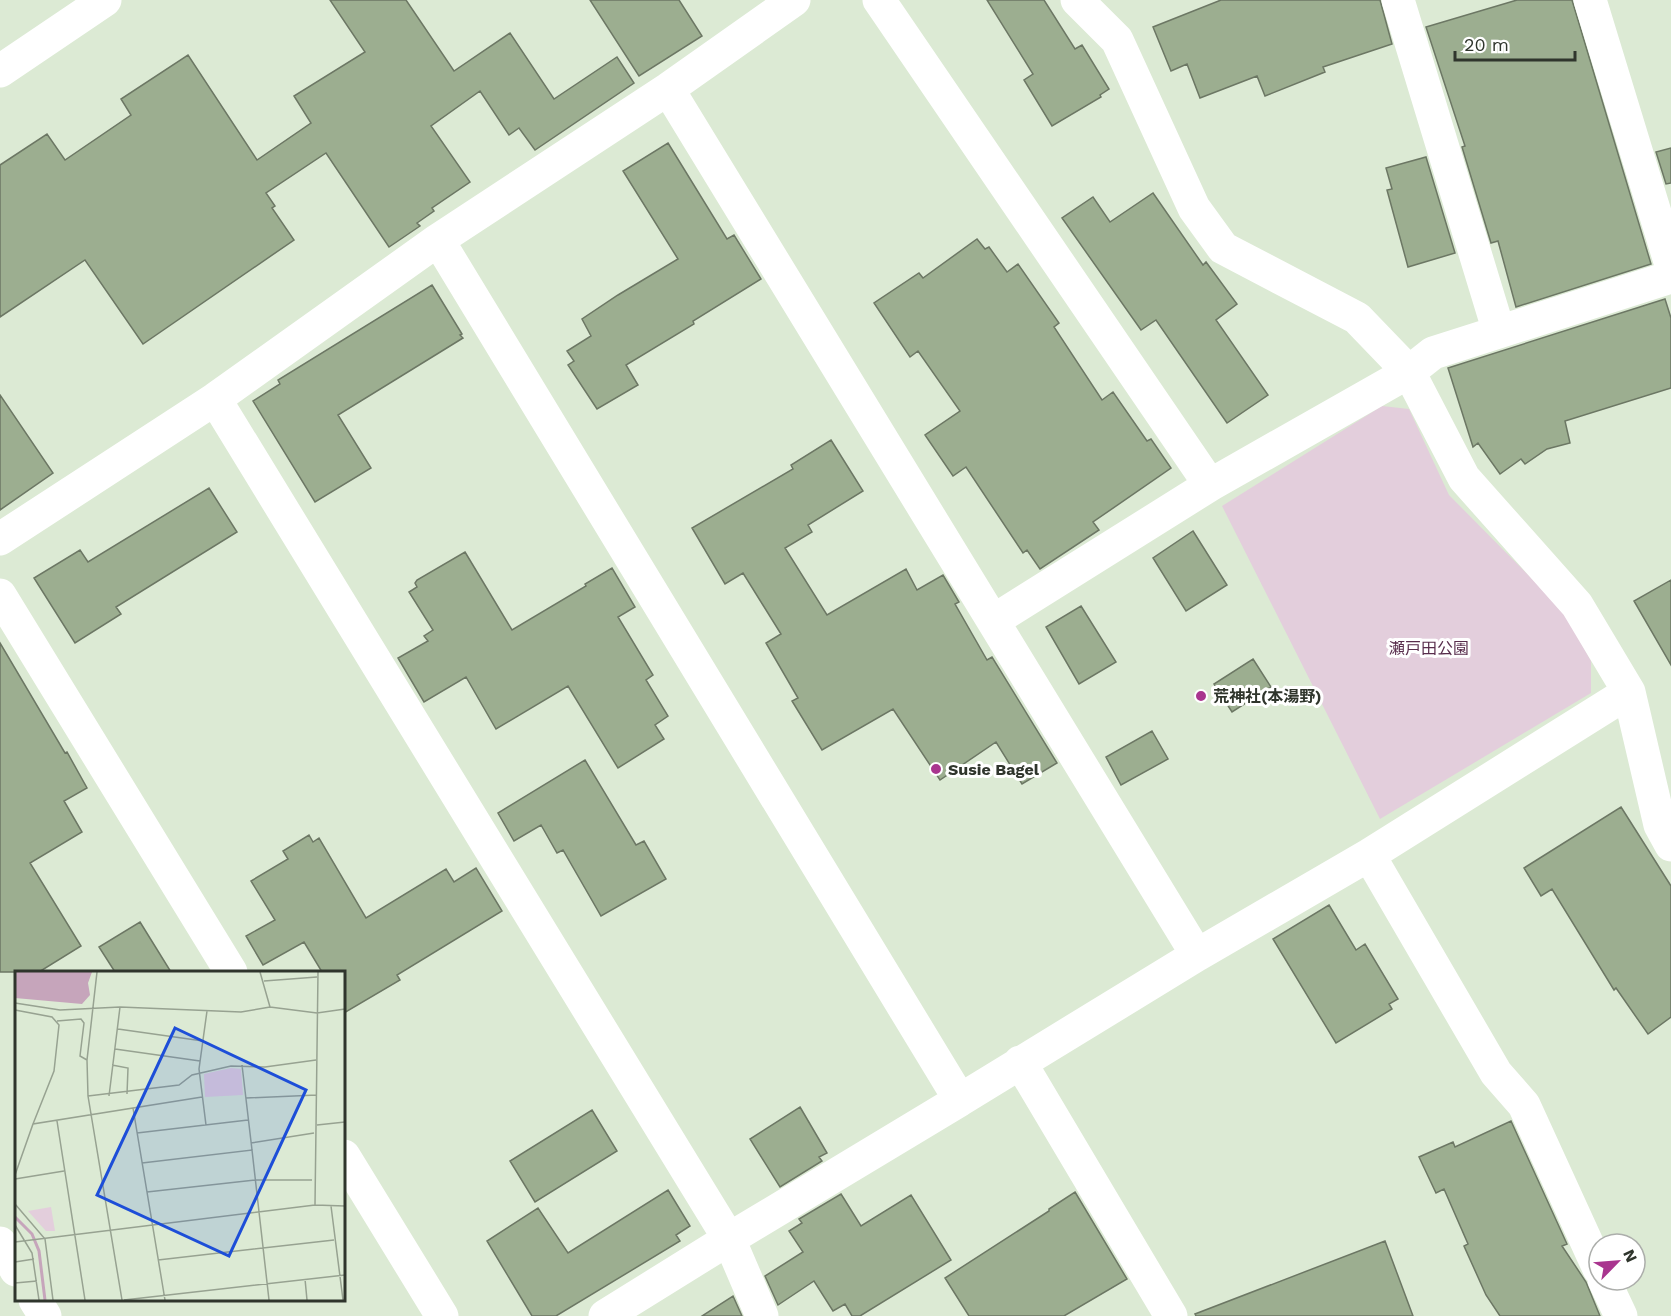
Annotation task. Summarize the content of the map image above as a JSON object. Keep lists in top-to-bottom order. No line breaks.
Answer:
{"parks":["瀬戸田公園"],"places":["荒神社(本湯野)","Susie Bagel"],"scale_bar":"20 m","north":"top right"}
